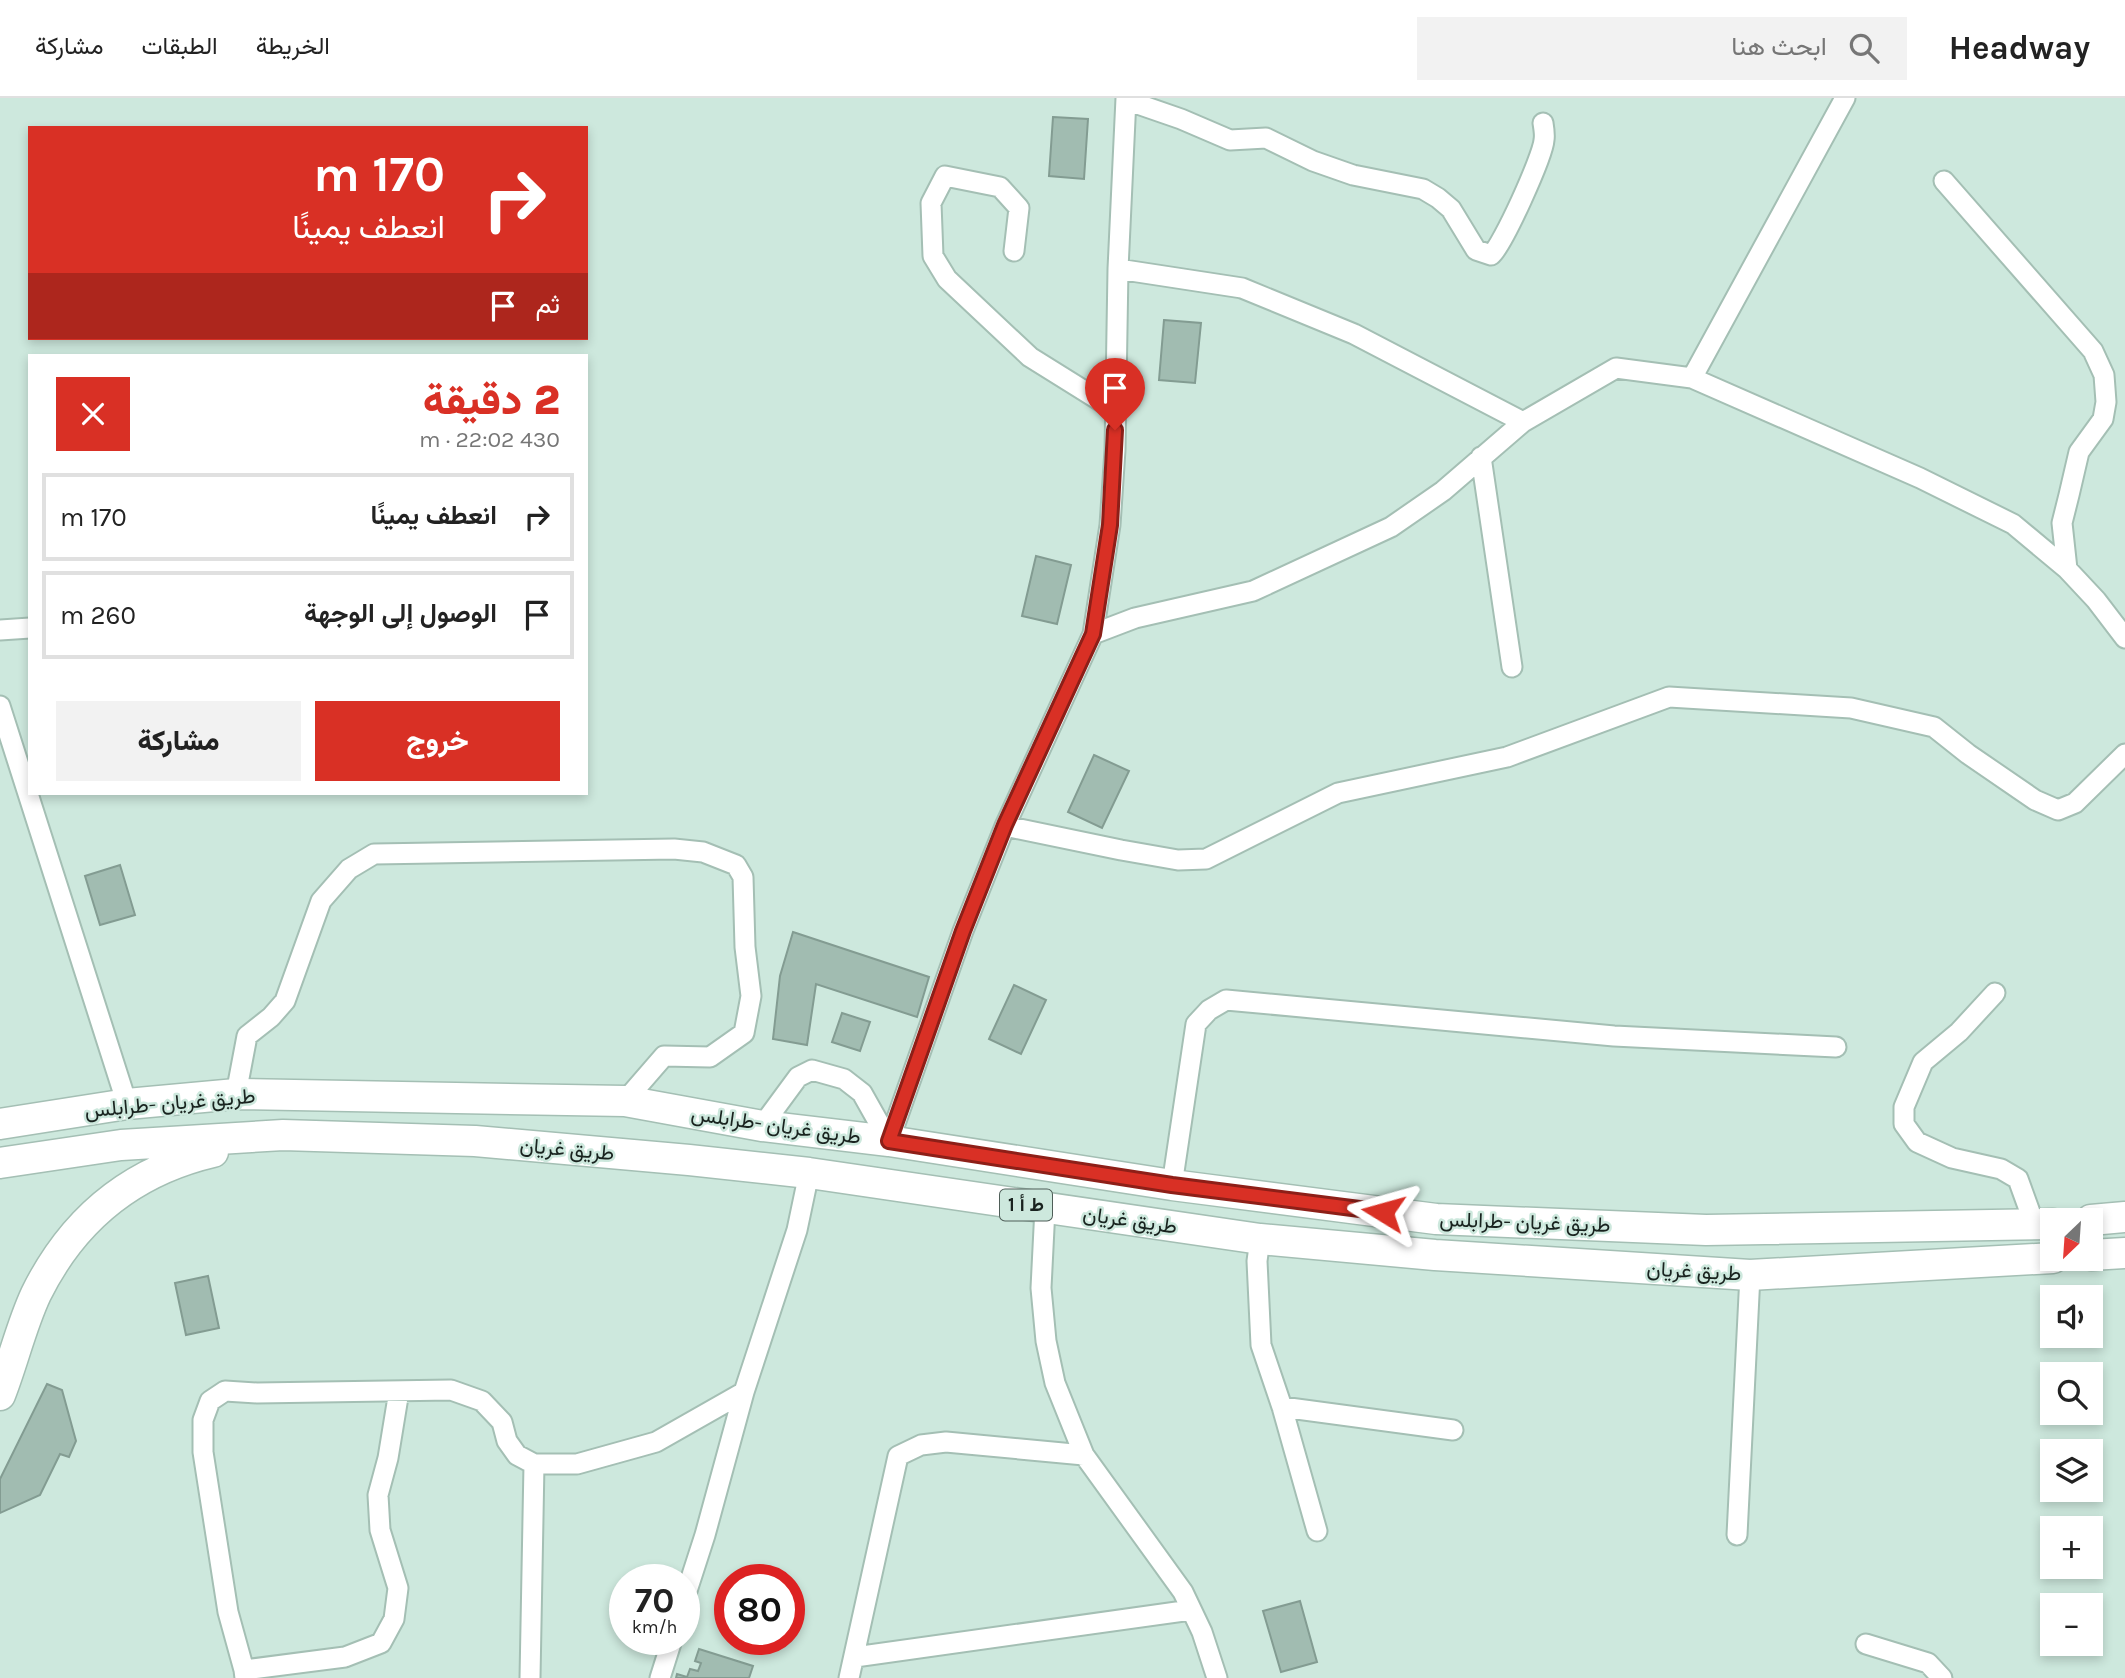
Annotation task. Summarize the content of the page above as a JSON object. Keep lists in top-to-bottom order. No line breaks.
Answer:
{"streets":{"highway":["طريق غريان -طرابلس","طريق غريان","ط أ 1"]},"north":"bottom left","page":{"header":"Headway","search":"ابحث هنا","nav":["الخريطة","الطبقات","مشاركة"],"turn":["170 m","انعطف يمينًا"],"then":"ثم","heading":["2 دقيقة","430 m · 22:02"],"list":[{"name":"انعطف يمينًا","value":"170 m"},{"name":"الوصول إلى الوجهة","value":"260 m"}],"buttons":["خروج","مشاركة"],"map_buttons":["+","−"],"speed":"70 km/h","limit":"80"}}
